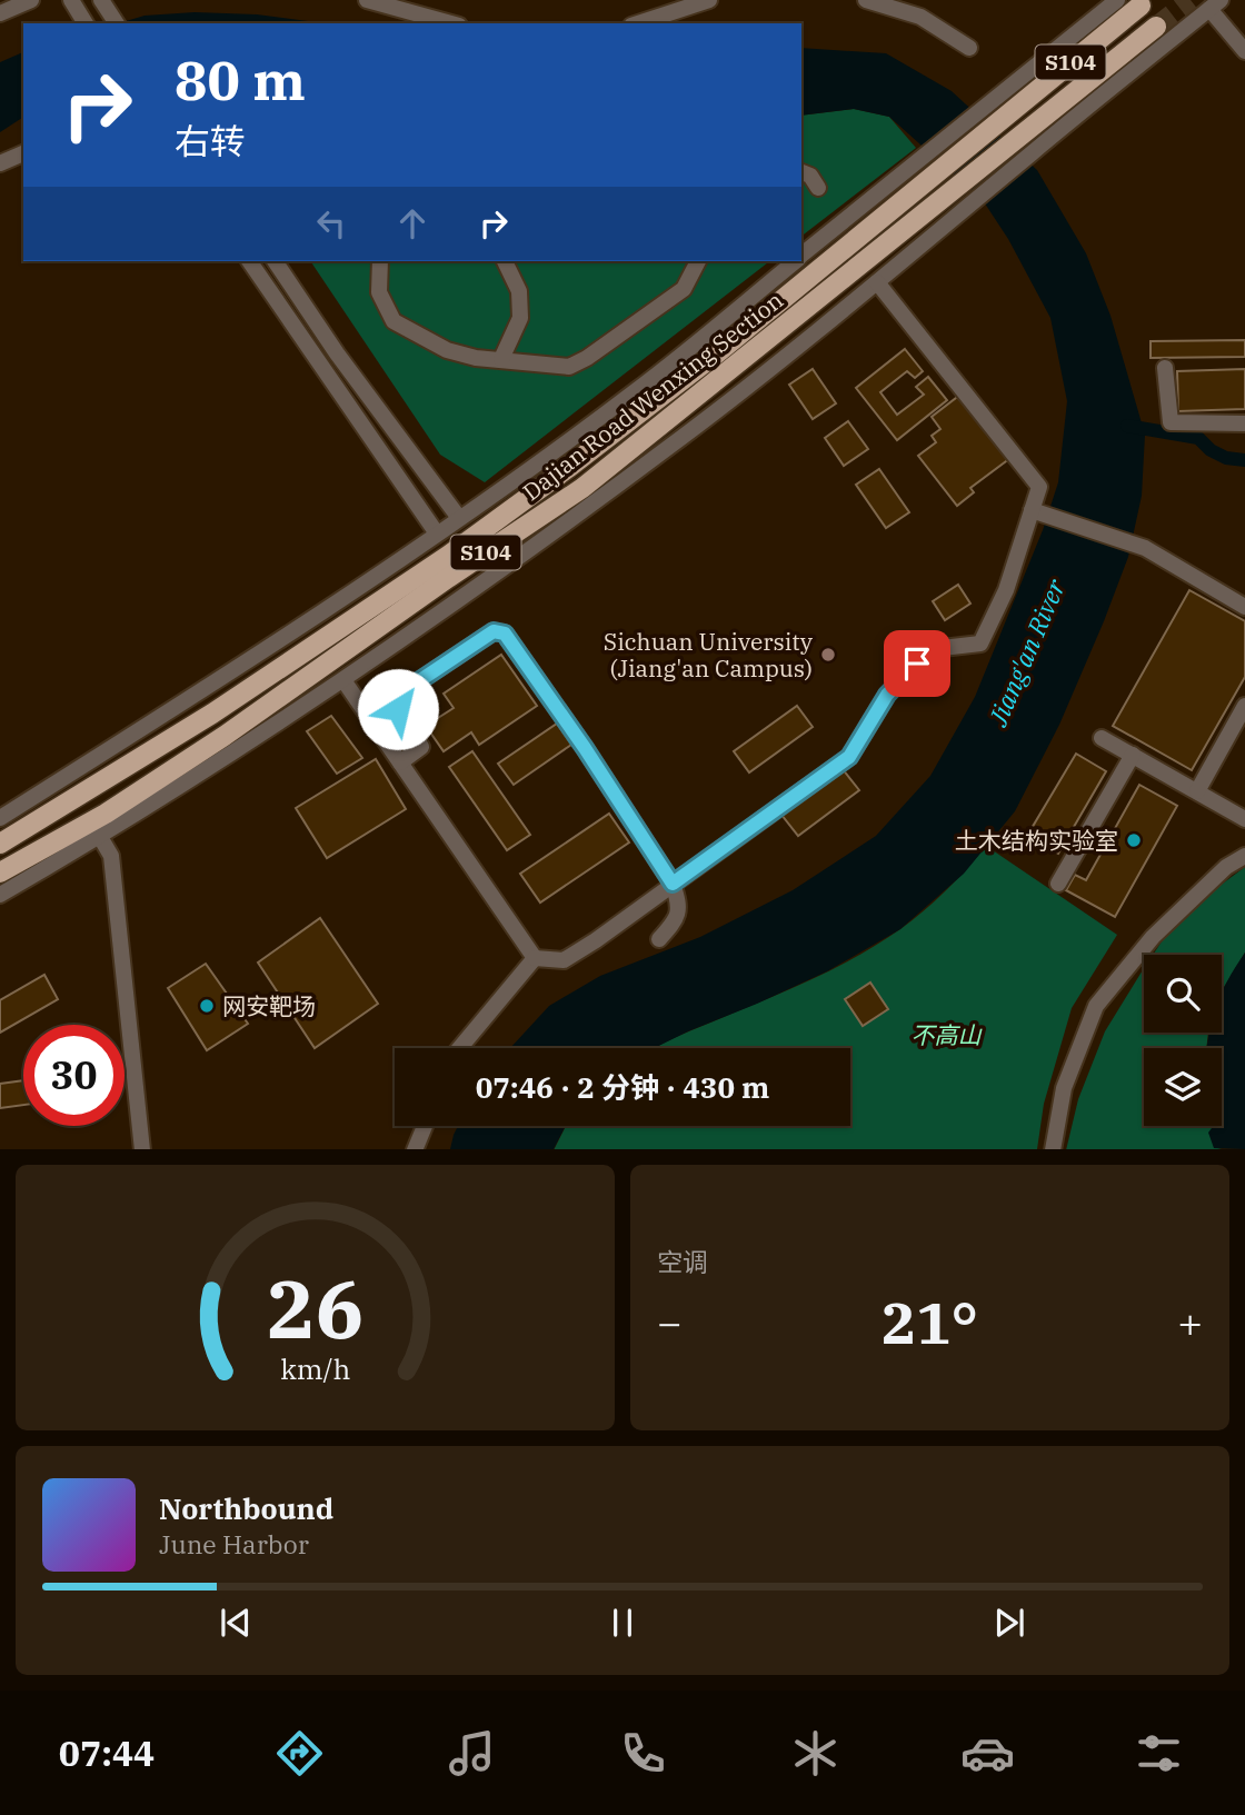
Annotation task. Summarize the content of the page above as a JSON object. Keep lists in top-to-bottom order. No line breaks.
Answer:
{"streets":{"main road":["S104","Dajian Road Wenxing Section"]},"water":["Jiang'an River"],"parks":["不高山"],"places":["Sichuan University (Jiang'an Campus)","土木结构实验室","网安靶场"],"page":{"turn":["80 m","右转"],"limit":"30","trip":"07:46 · 2 分钟 · 430 m","tile":"空调","heat":["−","21°","+"],"song":["Northbound","June Harbor"],"tabs":"07:44","gauge":["26","km/h"]}}
